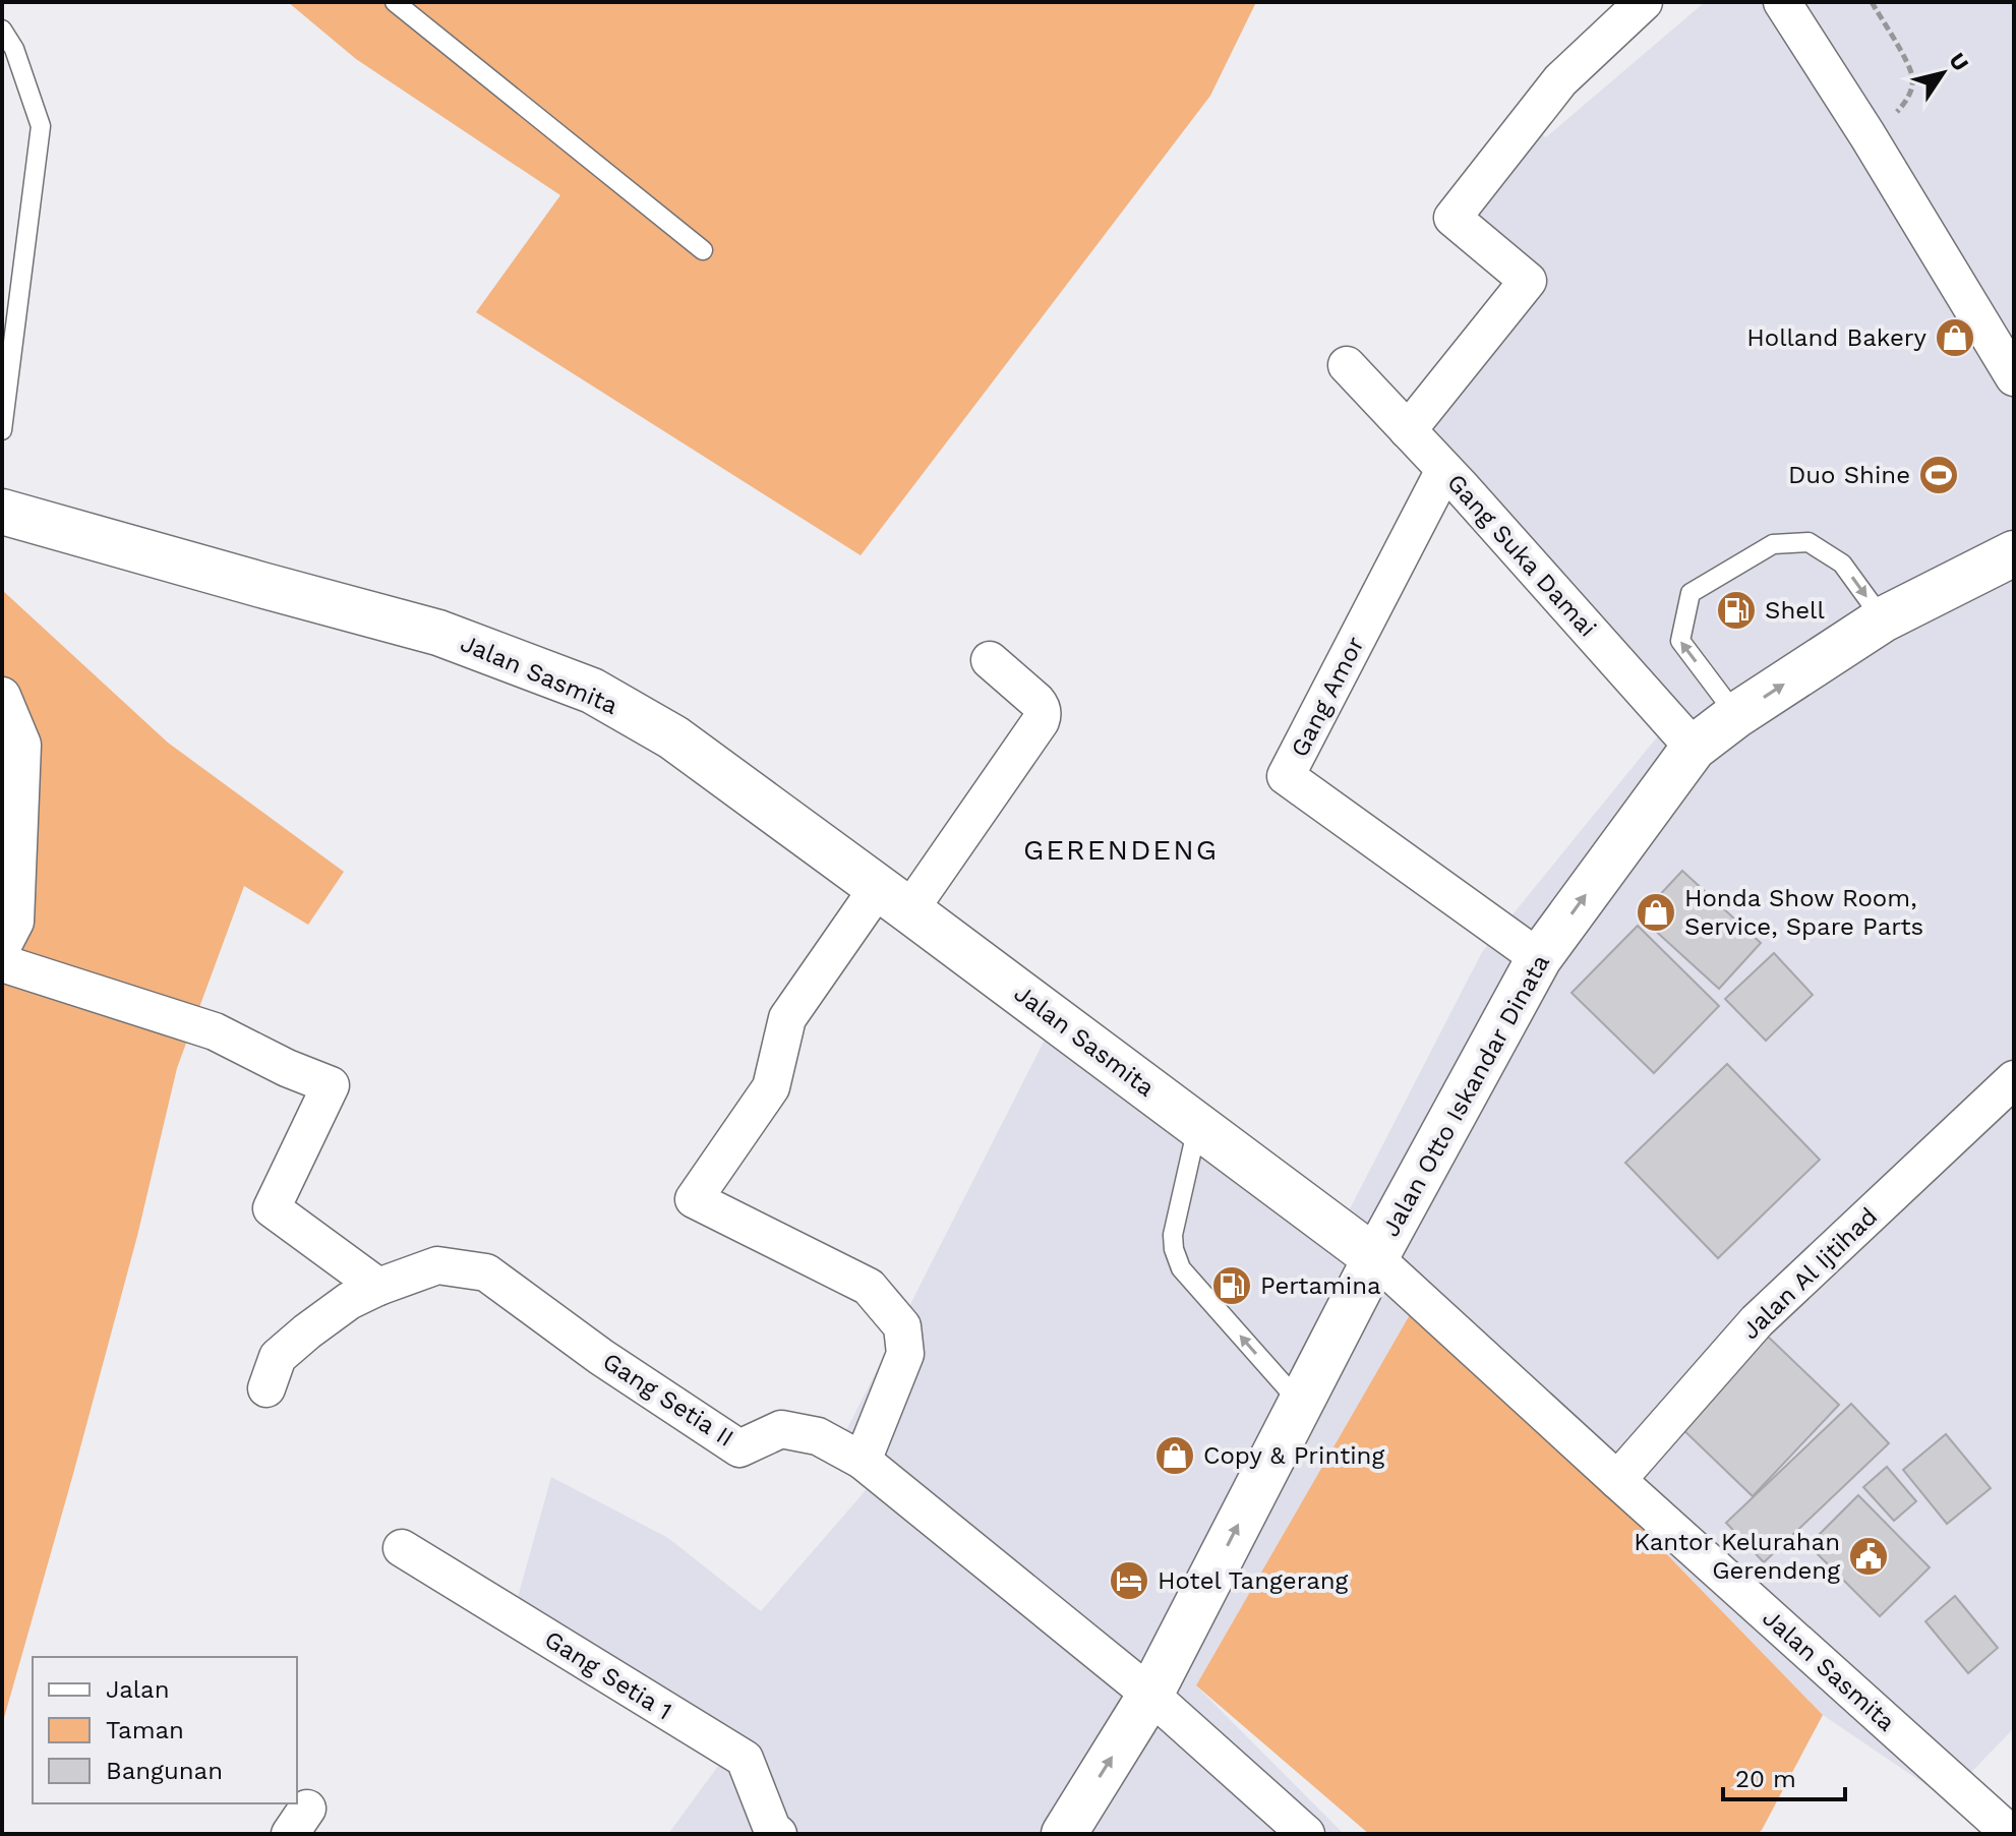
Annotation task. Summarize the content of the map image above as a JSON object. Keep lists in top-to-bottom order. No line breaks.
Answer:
{"streets":{"main road":["Jalan Sasmita","Jalan Otto Iskandar Dinata"],"street":["Gang Suka Damai","Gang Amor","Jalan Al Ijtihad","Gang Setia II","Gang Setia 1"]},"crossings":[["Gang Suka Damai","Gang Amor"],["Gang Suka Damai","Jalan Otto Iskandar Dinata"],["Jalan Sasmita","Jalan Otto Iskandar Dinata"],["Jalan Sasmita","Jalan Al Ijtihad"],["Gang Amor","Jalan Otto Iskandar Dinata"],["Jalan Otto Iskandar Dinata","Gang Setia II"]],"one_way":["Jalan Otto Iskandar Dinata"],"districts":["GERENDENG"],"places":{"shop":["Holland Bakery","Honda Show Room, Service, Spare Parts","Copy & Printing"],"sports":["Duo Shine"],"fuel station":["Shell","Pertamina"],"public building":["Kantor Kelurahan Gerendeng"],"hotel":["Hotel Tangerang"]},"legend":["Jalan","Taman","Bangunan"],"scale_bar":"20 m","north":"top right"}
